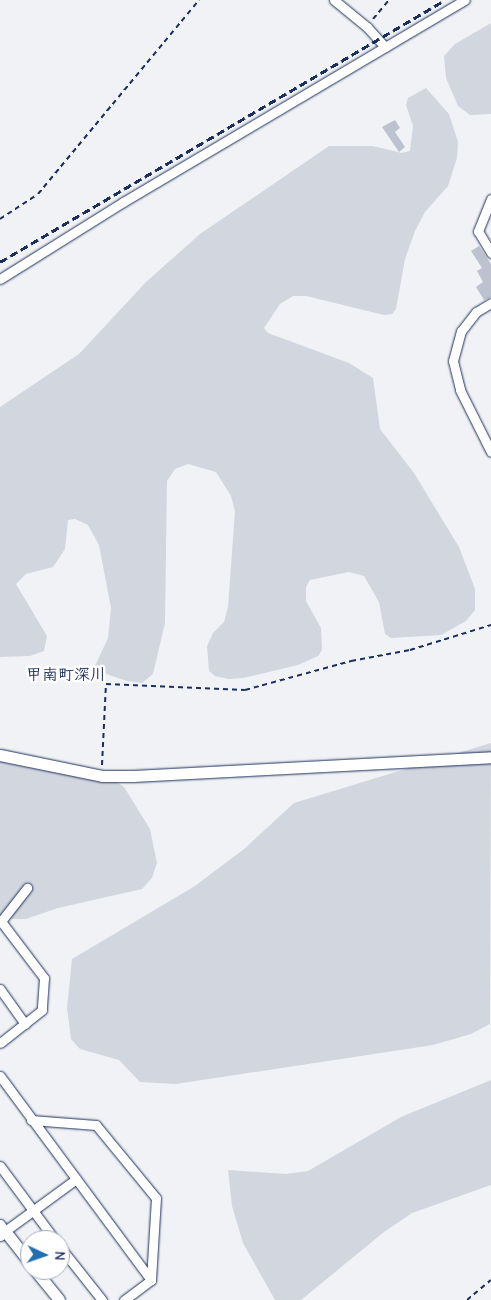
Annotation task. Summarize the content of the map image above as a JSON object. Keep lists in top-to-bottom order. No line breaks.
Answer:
{"districts":["甲南町深川"],"north":"right"}
